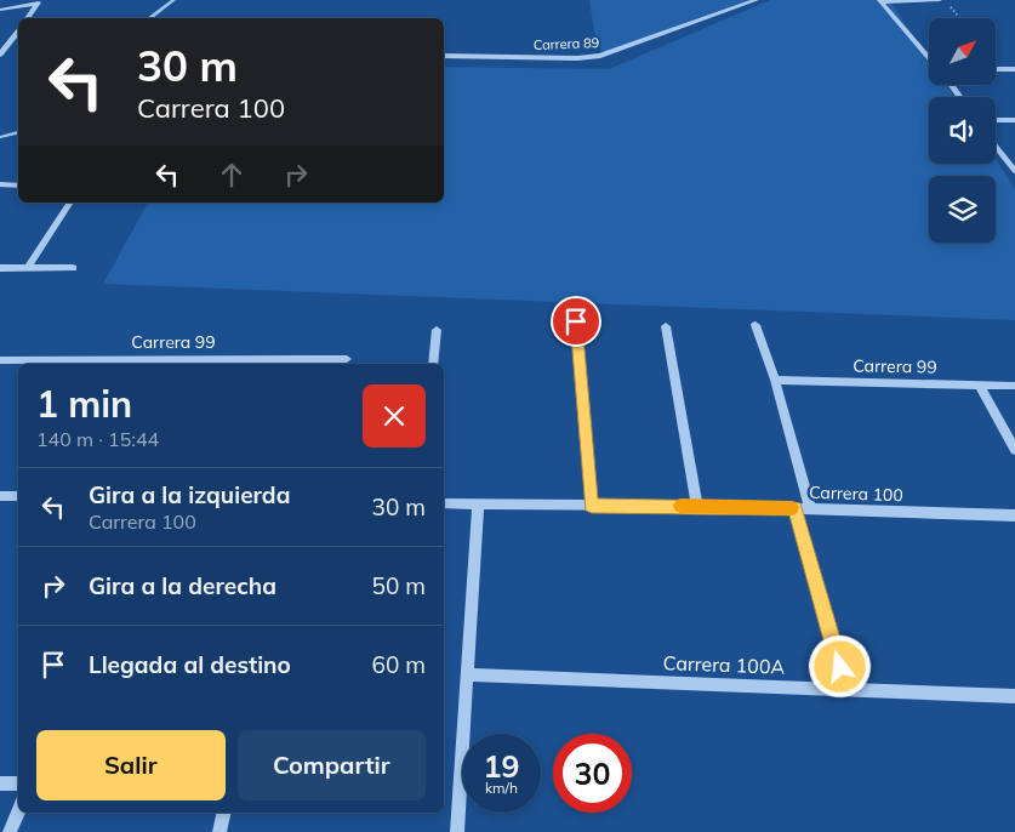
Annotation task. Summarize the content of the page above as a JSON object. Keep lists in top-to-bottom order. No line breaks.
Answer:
{"streets":{"street":["Carrera 89","Carrera 99","Carrera 100","Carrera 100A"]},"north":"top right","page":{"turn":["30 m","Carrera 100"],"heading":["1 min","140 m · 15:44"],"list":[{"name":"Gira a la izquierda","note":"Carrera 100","value":"30 m"},{"name":"Gira a la derecha","value":"50 m"},{"name":"Llegada al destino","value":"60 m"}],"buttons":["Salir","Compartir"],"speed":"19 km/h","limit":"30"}}
